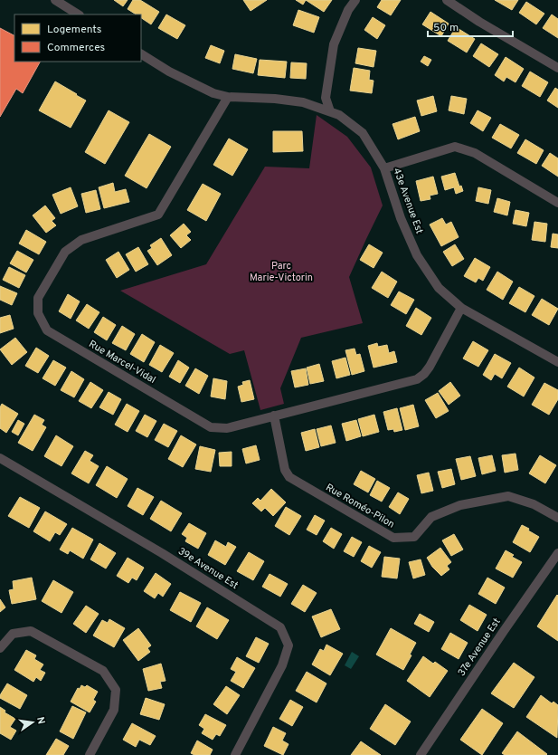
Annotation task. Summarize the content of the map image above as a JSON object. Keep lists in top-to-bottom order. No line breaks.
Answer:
{"streets":{"street":["43e Avenue Est","Rue Marcel-Vidal","Rue Roméo-Pilon","39e Avenue Est","37e Avenue Est"]},"crossings":[["43e Avenue Est","Rue Marcel-Vidal"],["Rue Marcel-Vidal","Rue Roméo-Pilon"]],"parks":["Parc Marie-Victorin"],"legend":["Logements","Commerces"],"scale_bar":"50 m","north":"right"}
